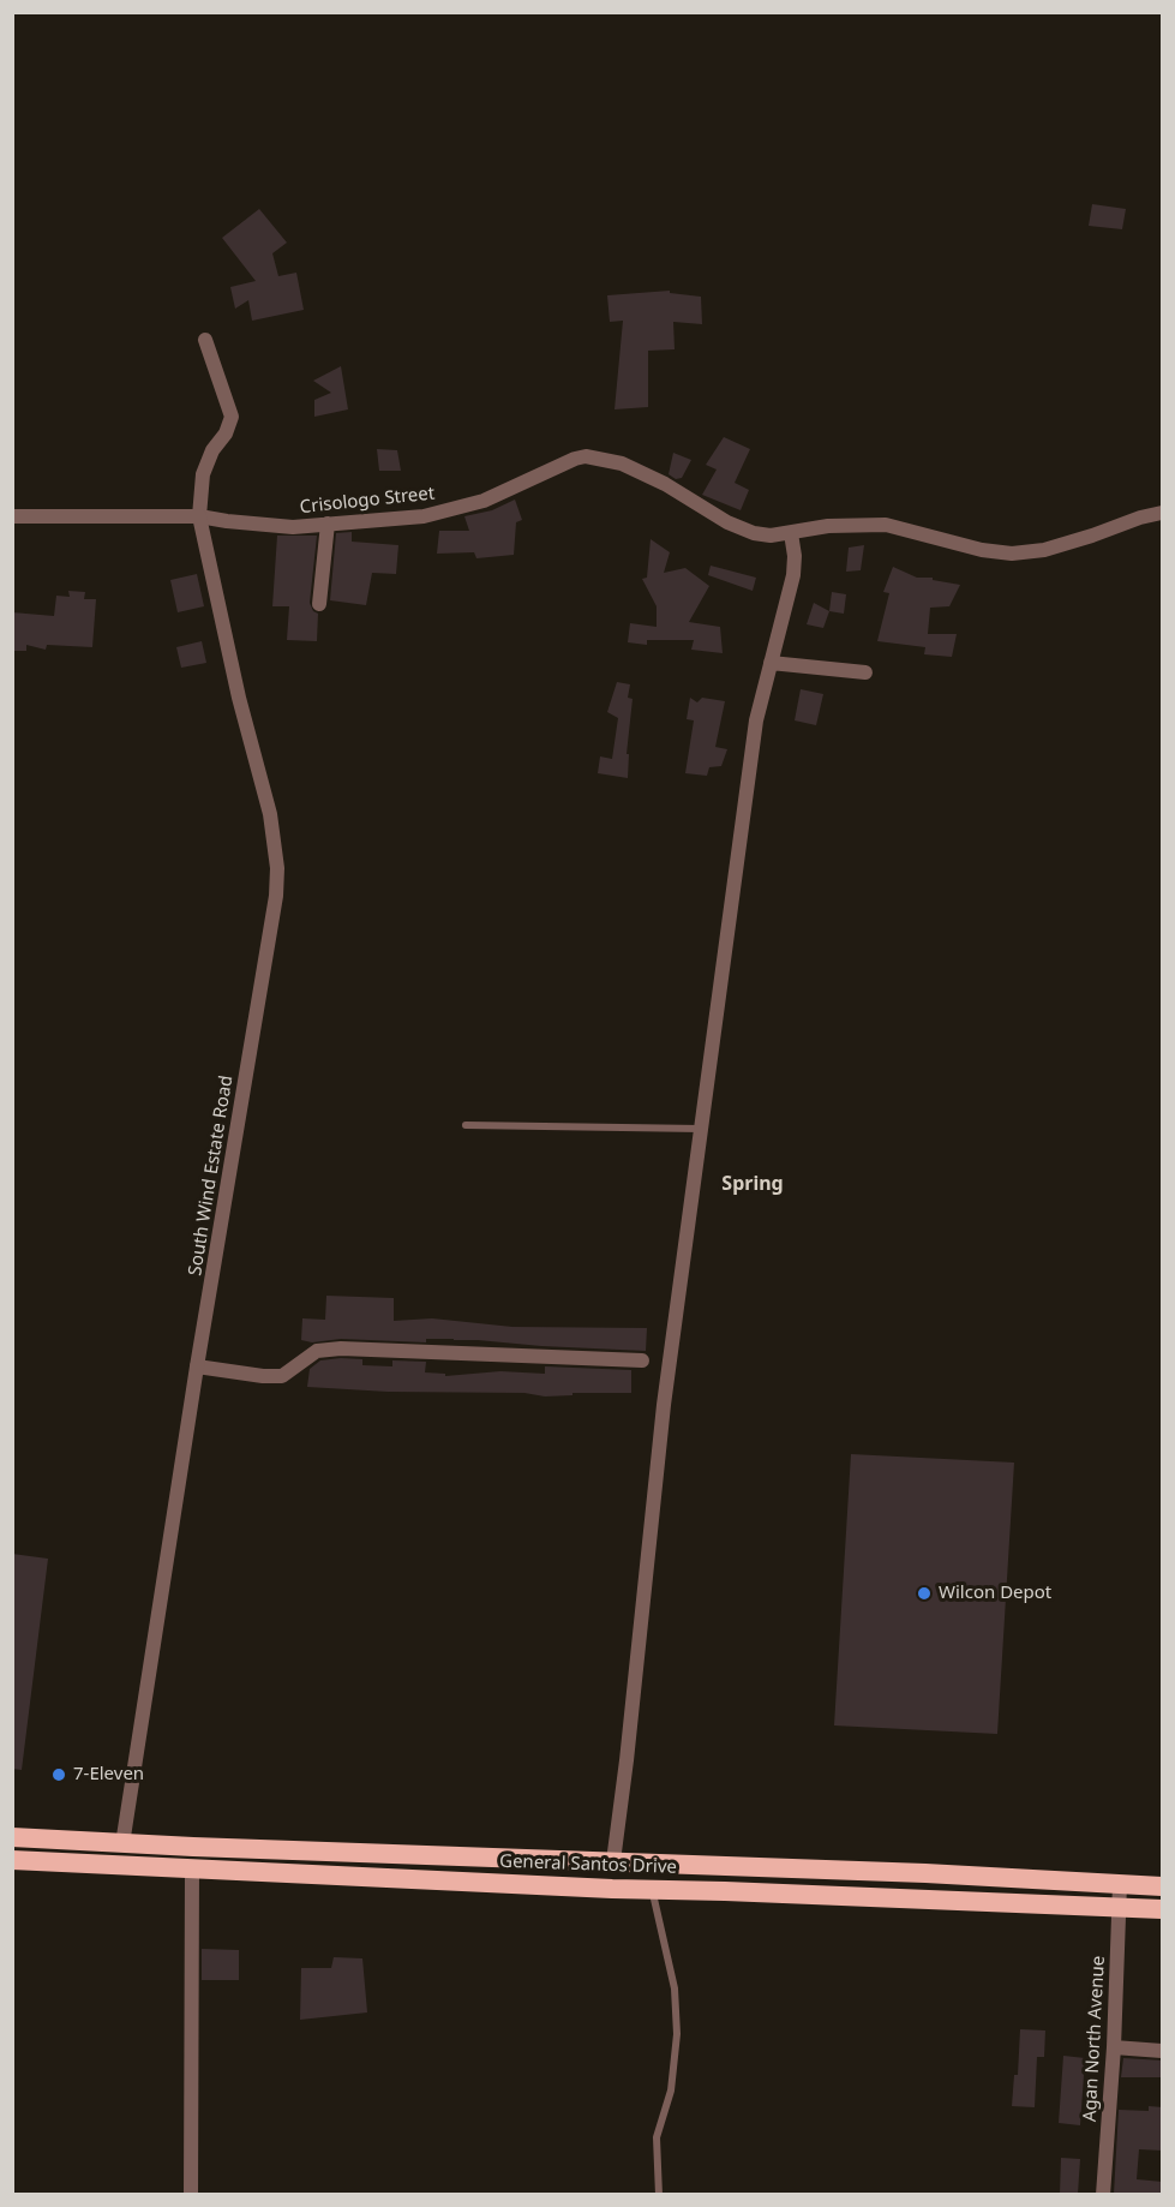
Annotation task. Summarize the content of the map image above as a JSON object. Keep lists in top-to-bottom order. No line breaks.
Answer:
{"streets":{"highway":["General Santos Drive"],"street":["Crisologo Street","South Wind Estate Road","Agan North Avenue"]},"crossings":[["Crisologo Street","South Wind Estate Road"],["South Wind Estate Road","General Santos Drive"],["General Santos Drive","Agan North Avenue"]],"districts":["Spring"],"places":["Wilcon Depot","7-Eleven"]}
